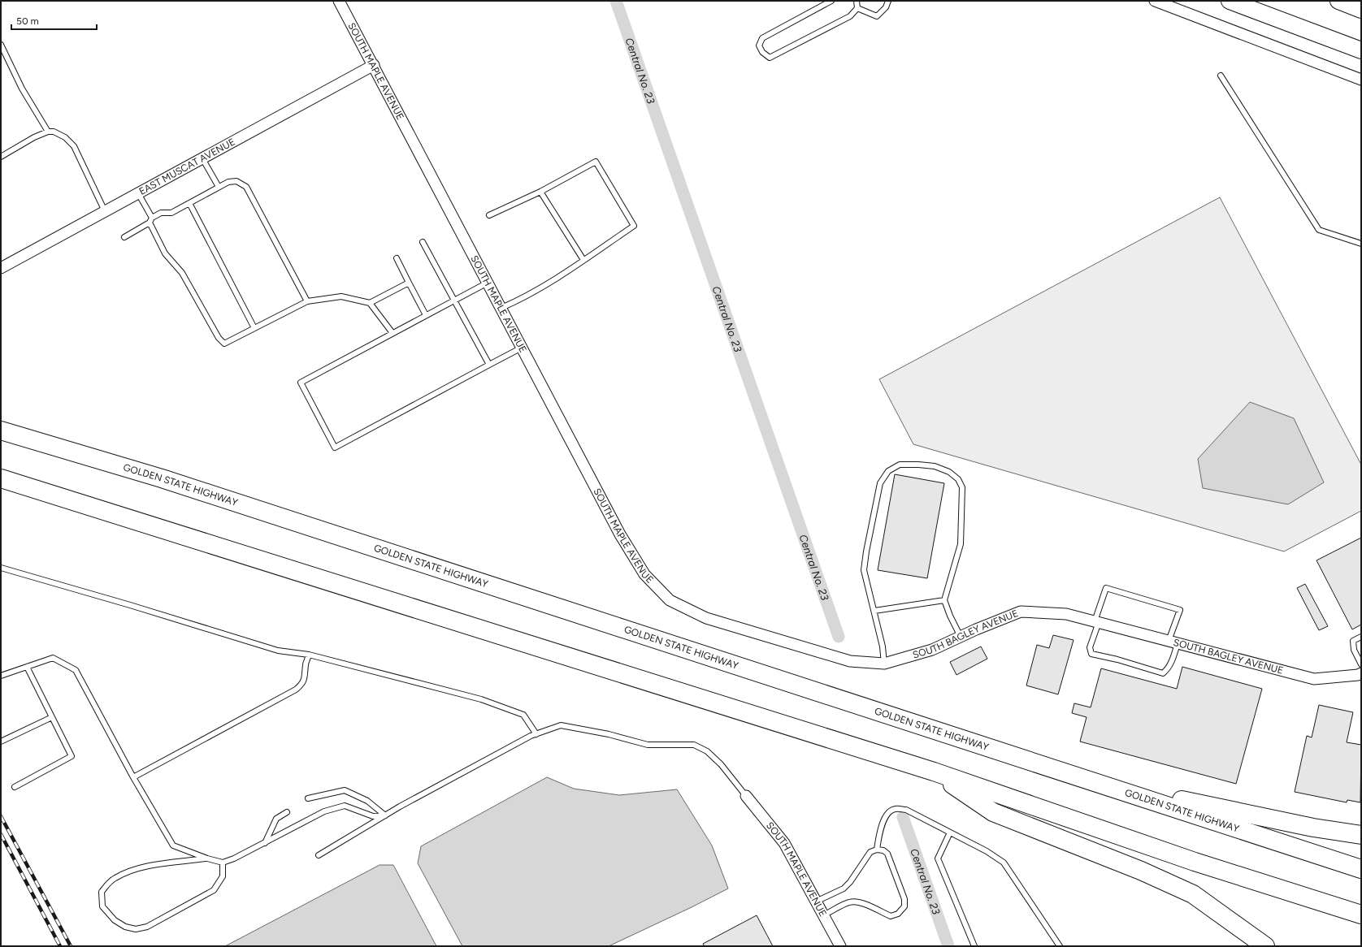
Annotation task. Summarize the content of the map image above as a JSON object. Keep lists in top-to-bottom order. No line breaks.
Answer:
{"streets":{"highway":["GOLDEN STATE HIGHWAY"],"street":["SOUTH MAPLE AVENUE","EAST MUSCAT AVENUE","SOUTH BAGLEY AVENUE"]},"crossings":[["SOUTH MAPLE AVENUE","EAST MUSCAT AVENUE"],["SOUTH MAPLE AVENUE","SOUTH BAGLEY AVENUE"]],"water":["Central No. 23"],"scale_bar":"50 m"}
